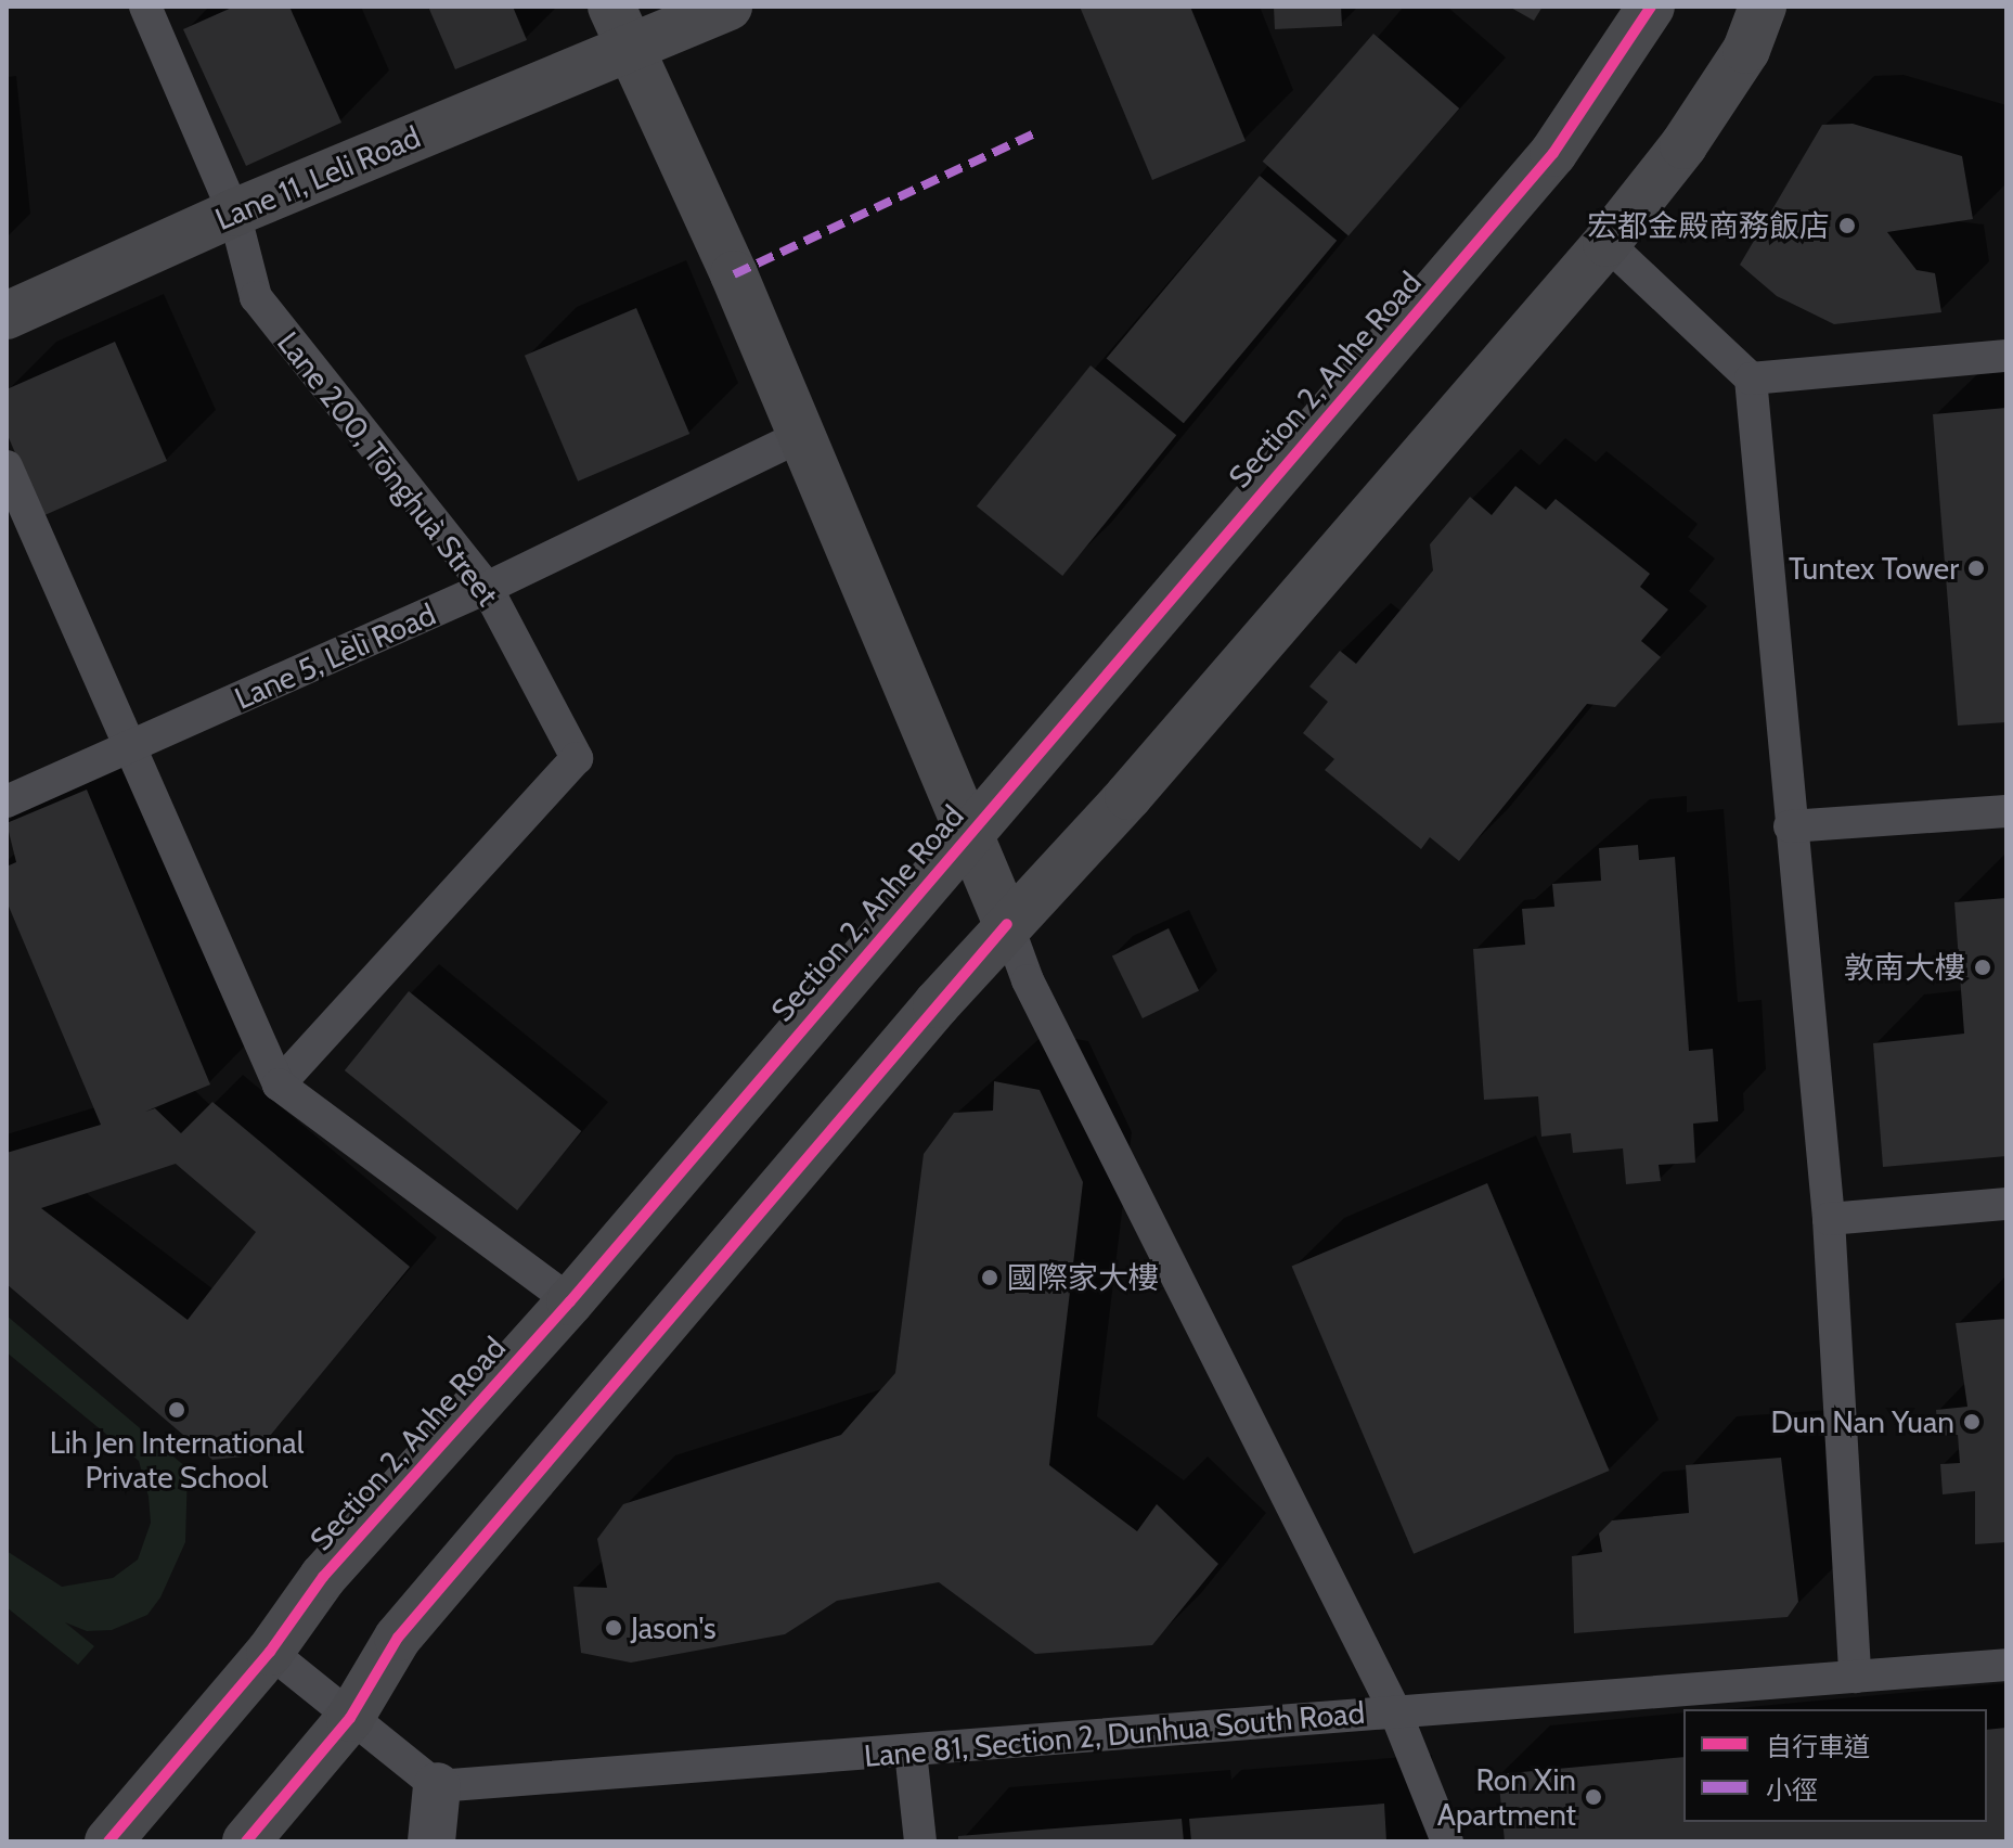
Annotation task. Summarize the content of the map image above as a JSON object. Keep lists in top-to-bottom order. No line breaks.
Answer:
{"streets":{"street":["Lane 11, Leli Road","Section 2, Anhe Road"],"lane":["Lane 200, Tōnghuà Street","Lane 5, Lèlì Road","Lane 81, Section 2, Dunhua South Road"]},"crossings":[["Lane 11, Leli Road","Lane 200, Tōnghuà Street"],["Lane 200, Tōnghuà Street","Lane 5, Lèlì Road"]],"places":["宏都金殿商務飯店","Tuntex Tower","敦南大樓","國際家大樓","Lih Jen International Private School","Dun Nan Yuan","Jason's","Ron Xin Apartment"],"legend":["自行車道","小徑"]}
